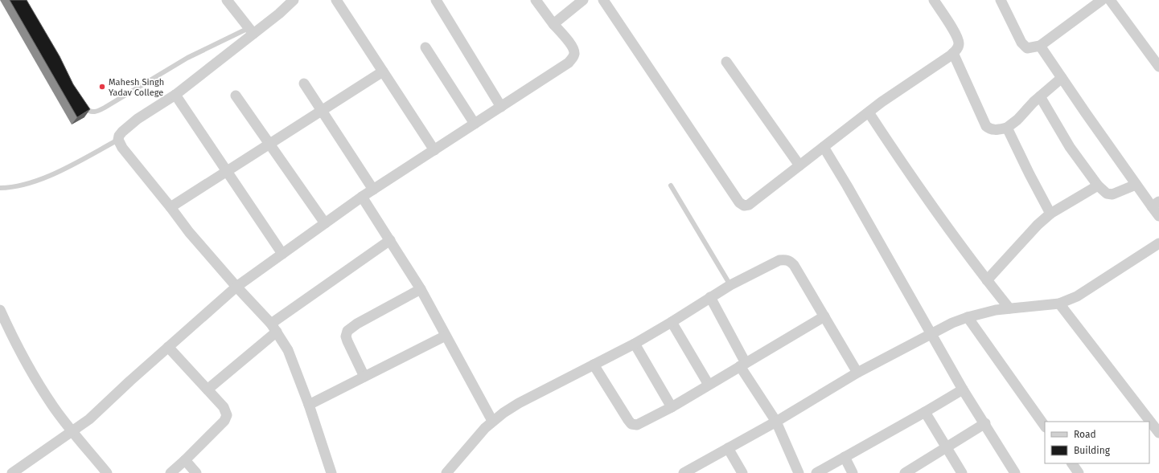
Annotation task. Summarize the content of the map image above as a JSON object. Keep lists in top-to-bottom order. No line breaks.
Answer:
{"places":["Mahesh Singh Yadav College"],"legend":["Road","Building"]}
